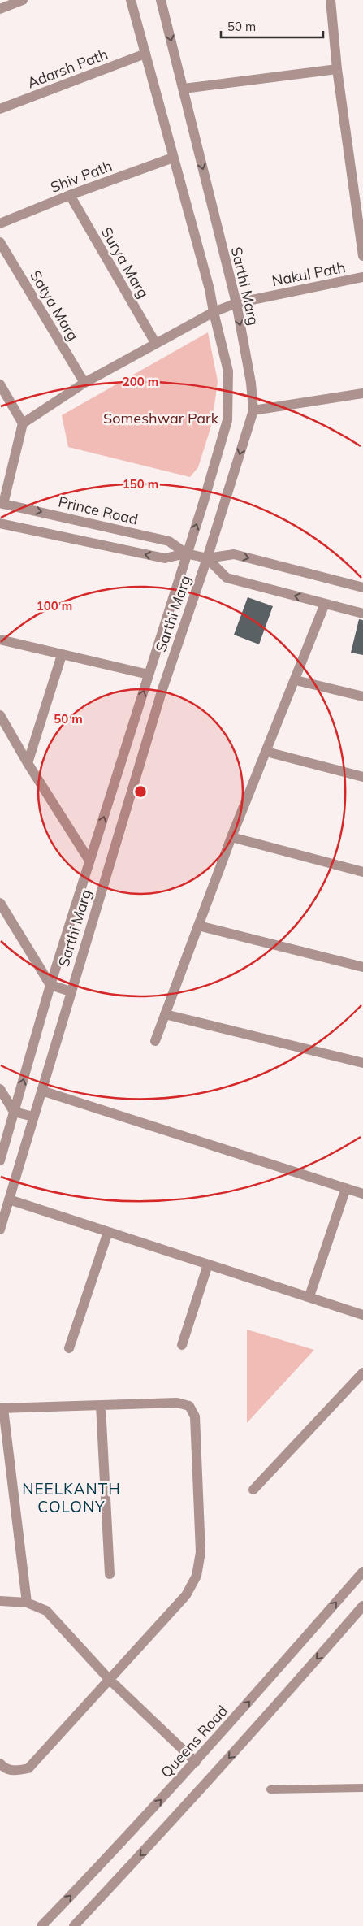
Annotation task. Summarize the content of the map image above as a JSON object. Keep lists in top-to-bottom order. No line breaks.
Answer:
{"streets":{"street":["Adarsh Path","Shiv Path","Surya Marg","Nakul Path","Sarthi Marg","Satya Marg","Prince Road","Queens Road"]},"crossings":[["Shiv Path","Surya Marg"],["Surya Marg","Nakul Path"],["Nakul Path","Sarthi Marg"],["Nakul Path","Satya Marg"],["Sarthi Marg","Prince Road"]],"districts":["NEELKANTH COLONY"],"parks":["Someshwar Park"],"scale_bar":"50 m","rings":["200 m","150 m","100 m","50 m"]}
